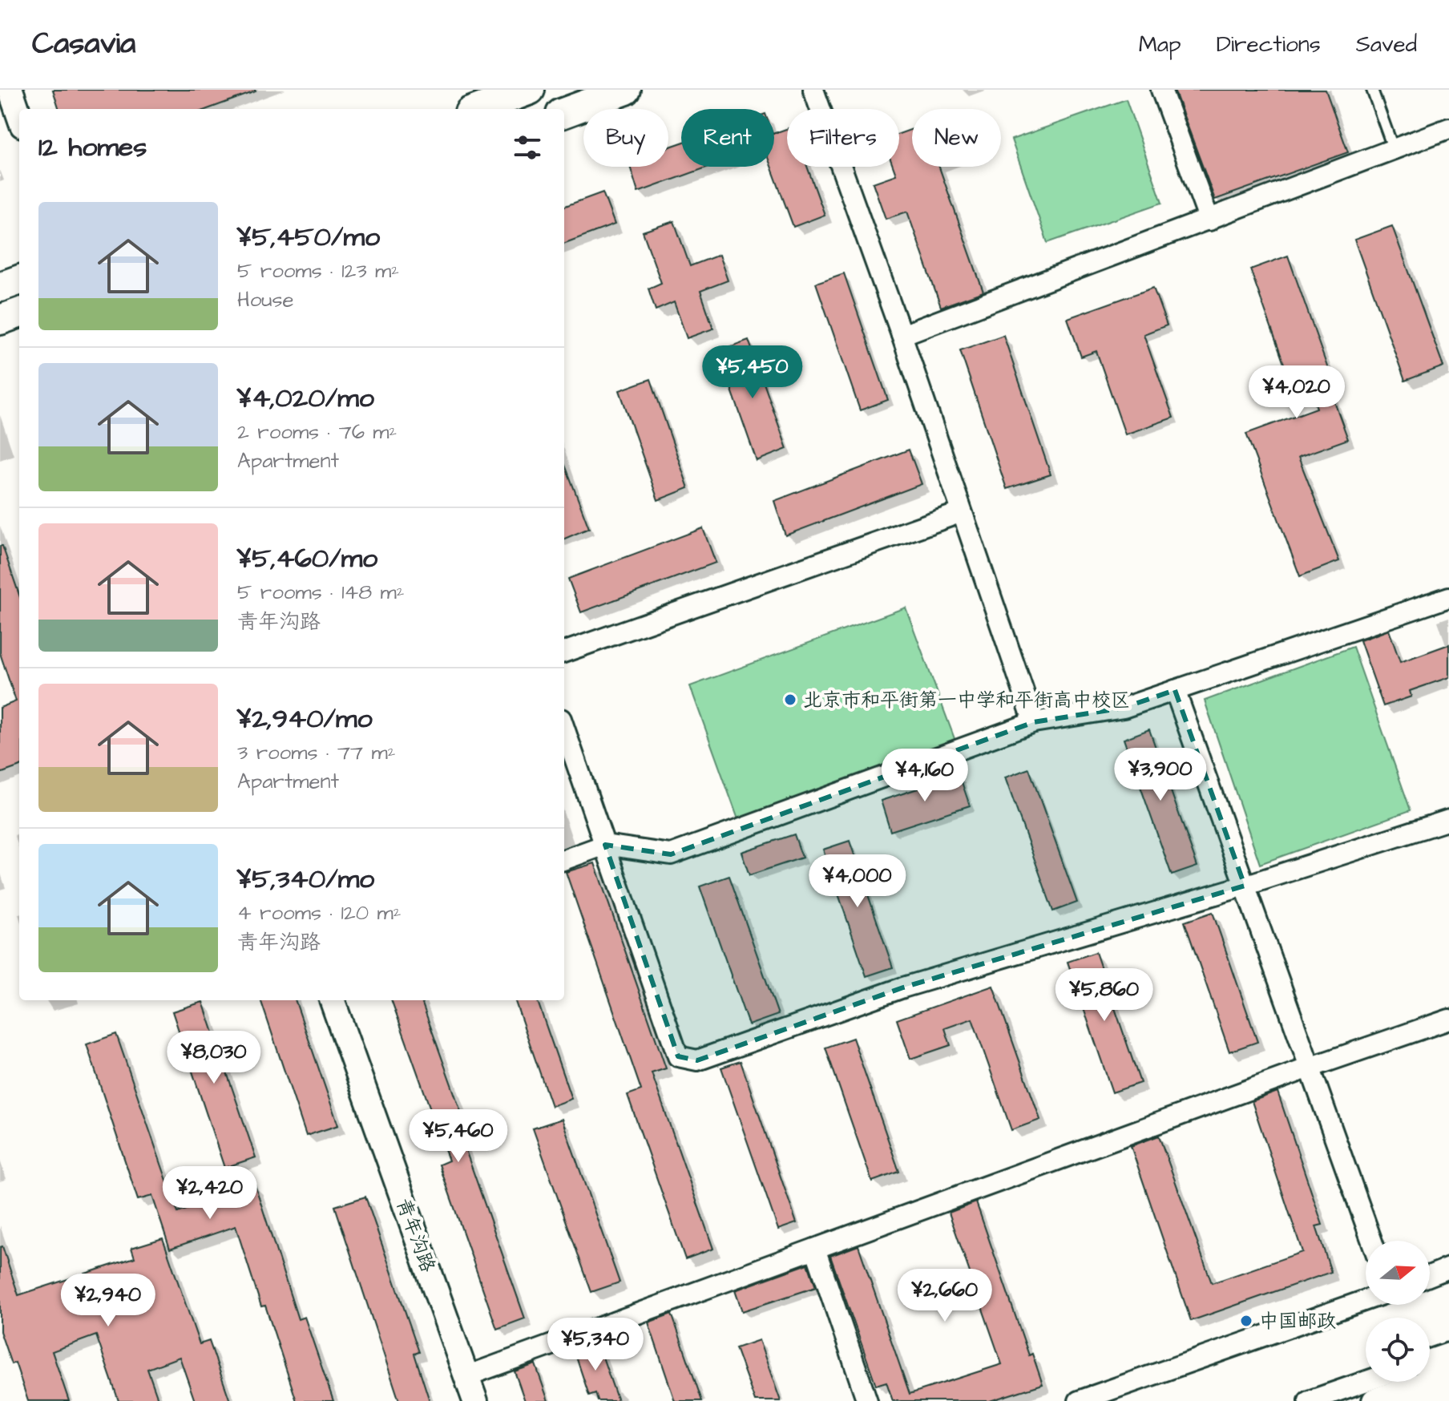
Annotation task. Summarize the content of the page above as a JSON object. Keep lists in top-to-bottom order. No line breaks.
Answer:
{"streets":{"street":["青年沟路"]},"places":["北京市和平街第一中学和平街高中校区","中国邮政"],"north":"right","page":{"header":"Casavia","nav":["Map","Directions","Saved"],"chip":["Buy","Rent","Filters","New"],"heading":"12 homes","list":[{"name":"¥5,450/mo","note":"5 rooms · 123 m² · House"},{"name":"¥4,020/mo","note":"2 rooms · 76 m² · Apartment"},{"name":"¥5,460/mo","note":"5 rooms · 148 m² · 青年沟路"},{"name":"¥2,940/mo","note":"3 rooms · 77 m² · Apartment"},{"name":"¥5,340/mo","note":"4 rooms · 120 m² · 青年沟路"}],"price":["¥5,450","¥4,020","¥3,900","¥4,160","¥4,000","¥5,860","¥8,030","¥5,460","¥2,420","¥2,660","¥2,940","¥5,340"]}}
